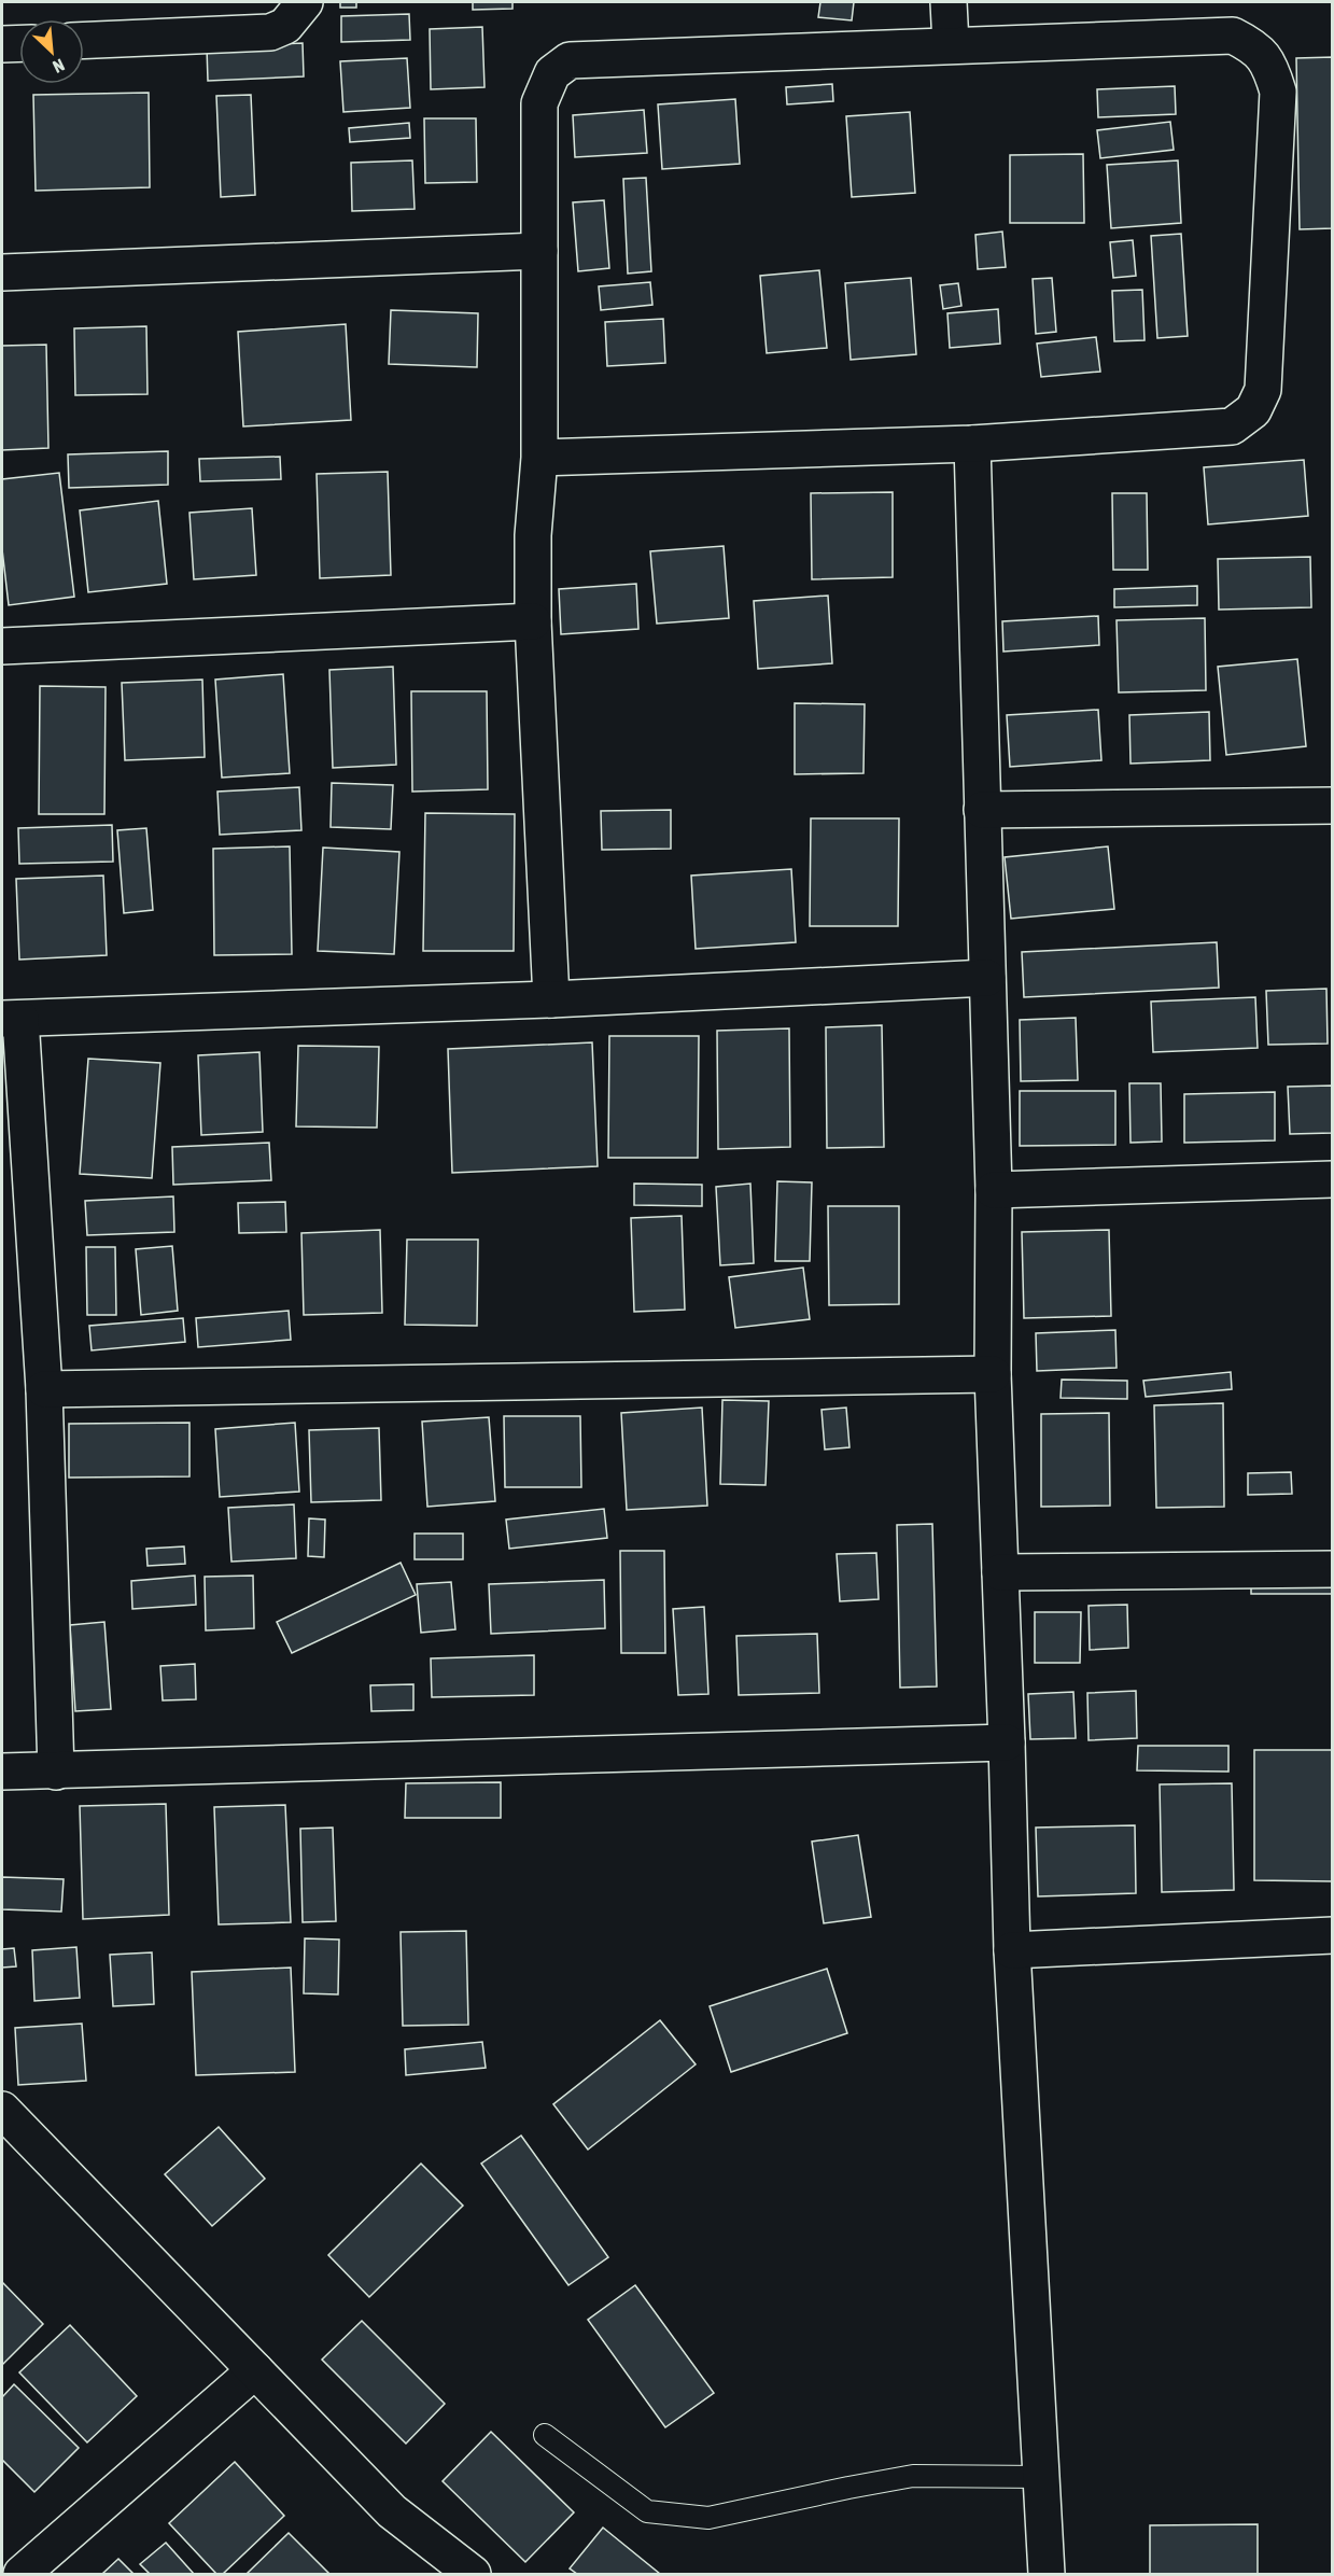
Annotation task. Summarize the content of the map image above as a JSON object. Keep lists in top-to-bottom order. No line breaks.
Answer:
{"north":"bottom right"}
